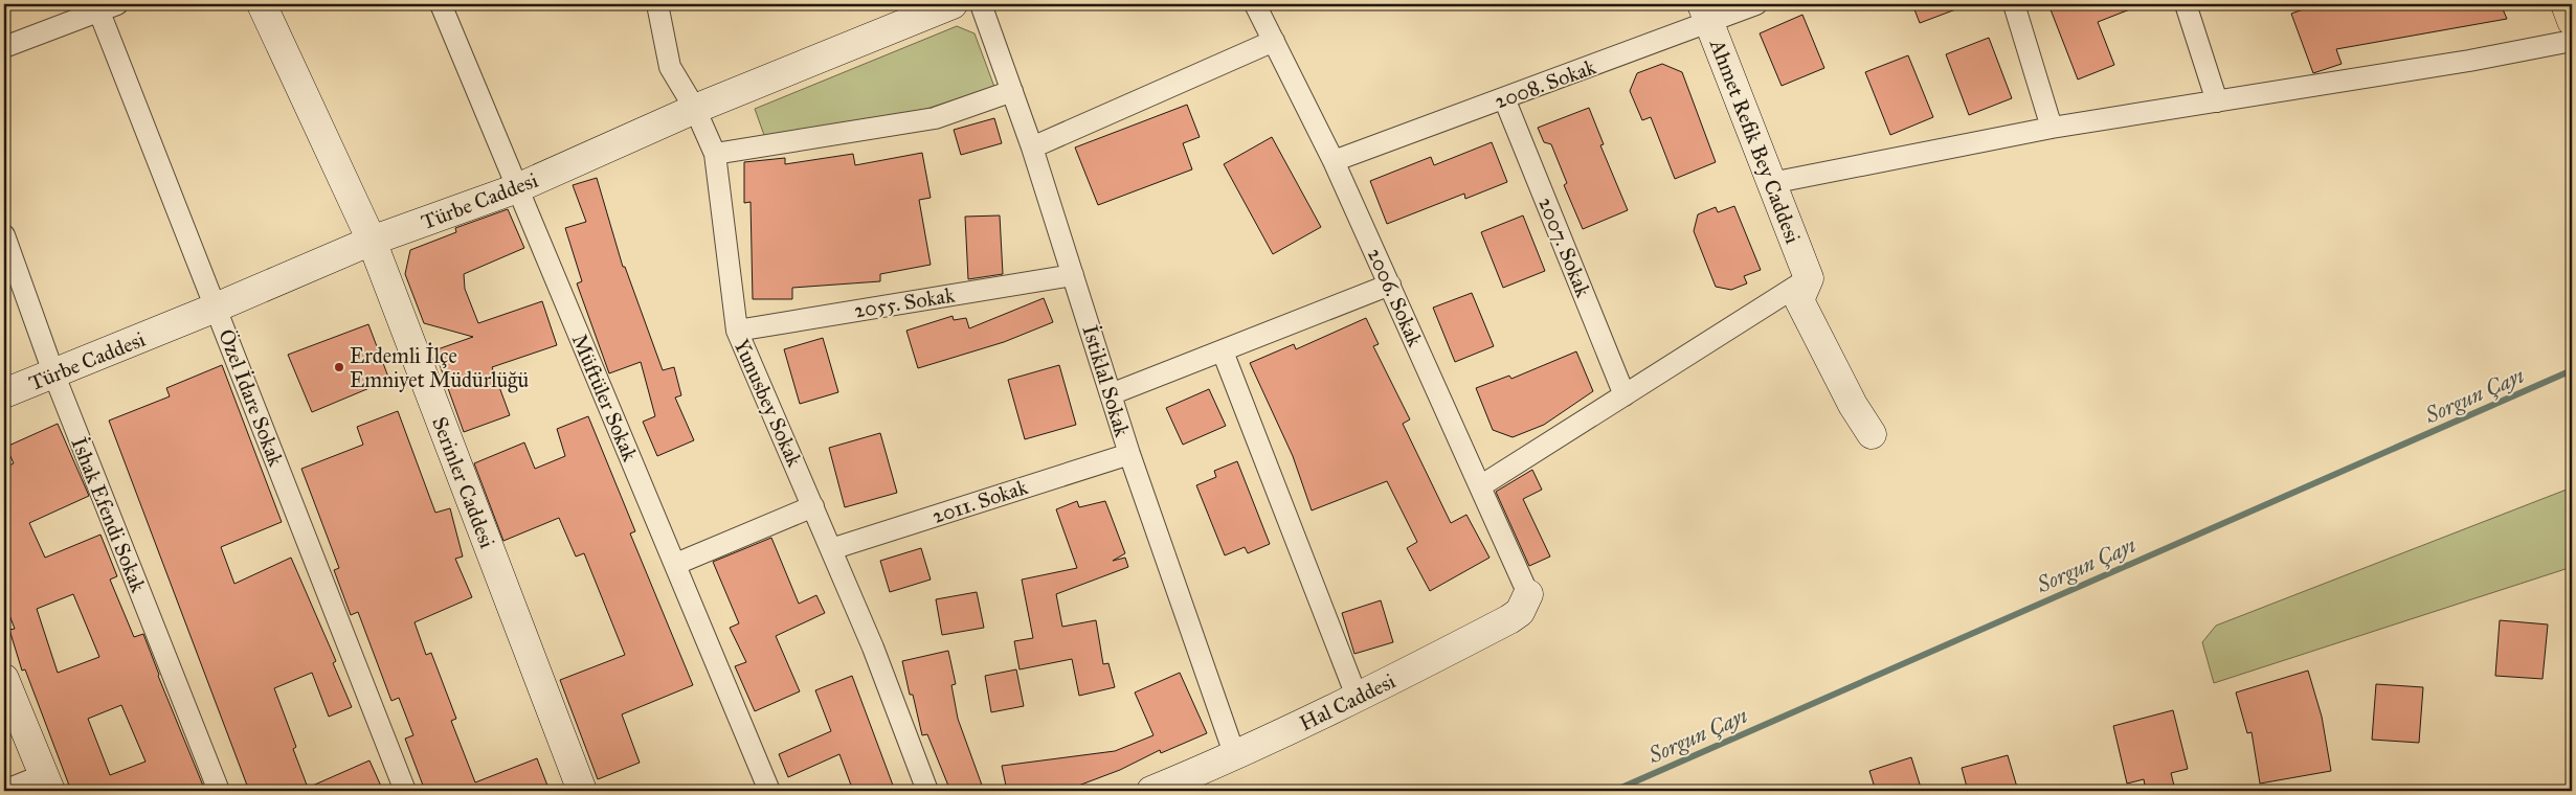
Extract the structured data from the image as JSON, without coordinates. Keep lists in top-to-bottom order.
{
  "streets": {
    "street": [
      "2008. Sokak",
      "Ahmet Refik Bey Caddesi",
      "Türbe Caddesi",
      "2007. Sokak",
      "2006. Sokak",
      "2055. Sokak",
      "İstiklal Sokak",
      "Özel İdare Sokak",
      "Müftüler Sokak",
      "Yunusbey Sokak",
      "Serinler Caddesi",
      "2011. Sokak",
      "İshak Efendi Sokak",
      "Hal Caddesi"
    ]
  },
  "crossings": [
    ["2008. Sokak", "Ahmet Refik Bey Caddesi"],
    ["2008. Sokak", "2007. Sokak"],
    ["2008. Sokak", "2006. Sokak"],
    ["Türbe Caddesi", "Özel İdare Sokak"],
    ["Türbe Caddesi", "Müftüler Sokak"],
    ["Türbe Caddesi", "Yunusbey Sokak"],
    ["Türbe Caddesi", "Serinler Caddesi"],
    ["Türbe Caddesi", "İshak Efendi Sokak"],
    ["2006. Sokak", "Hal Caddesi"],
    ["2055. Sokak", "İstiklal Sokak"],
    ["2055. Sokak", "Yunusbey Sokak"],
    ["İstiklal Sokak", "2011. Sokak"],
    ["İstiklal Sokak", "Hal Caddesi"],
    ["Yunusbey Sokak", "2011. Sokak"]
  ],
  "water": ["Sorgun Çayı"],
  "places": ["Erdemli İlçe Emniyet Müdürlüğü"]
}
